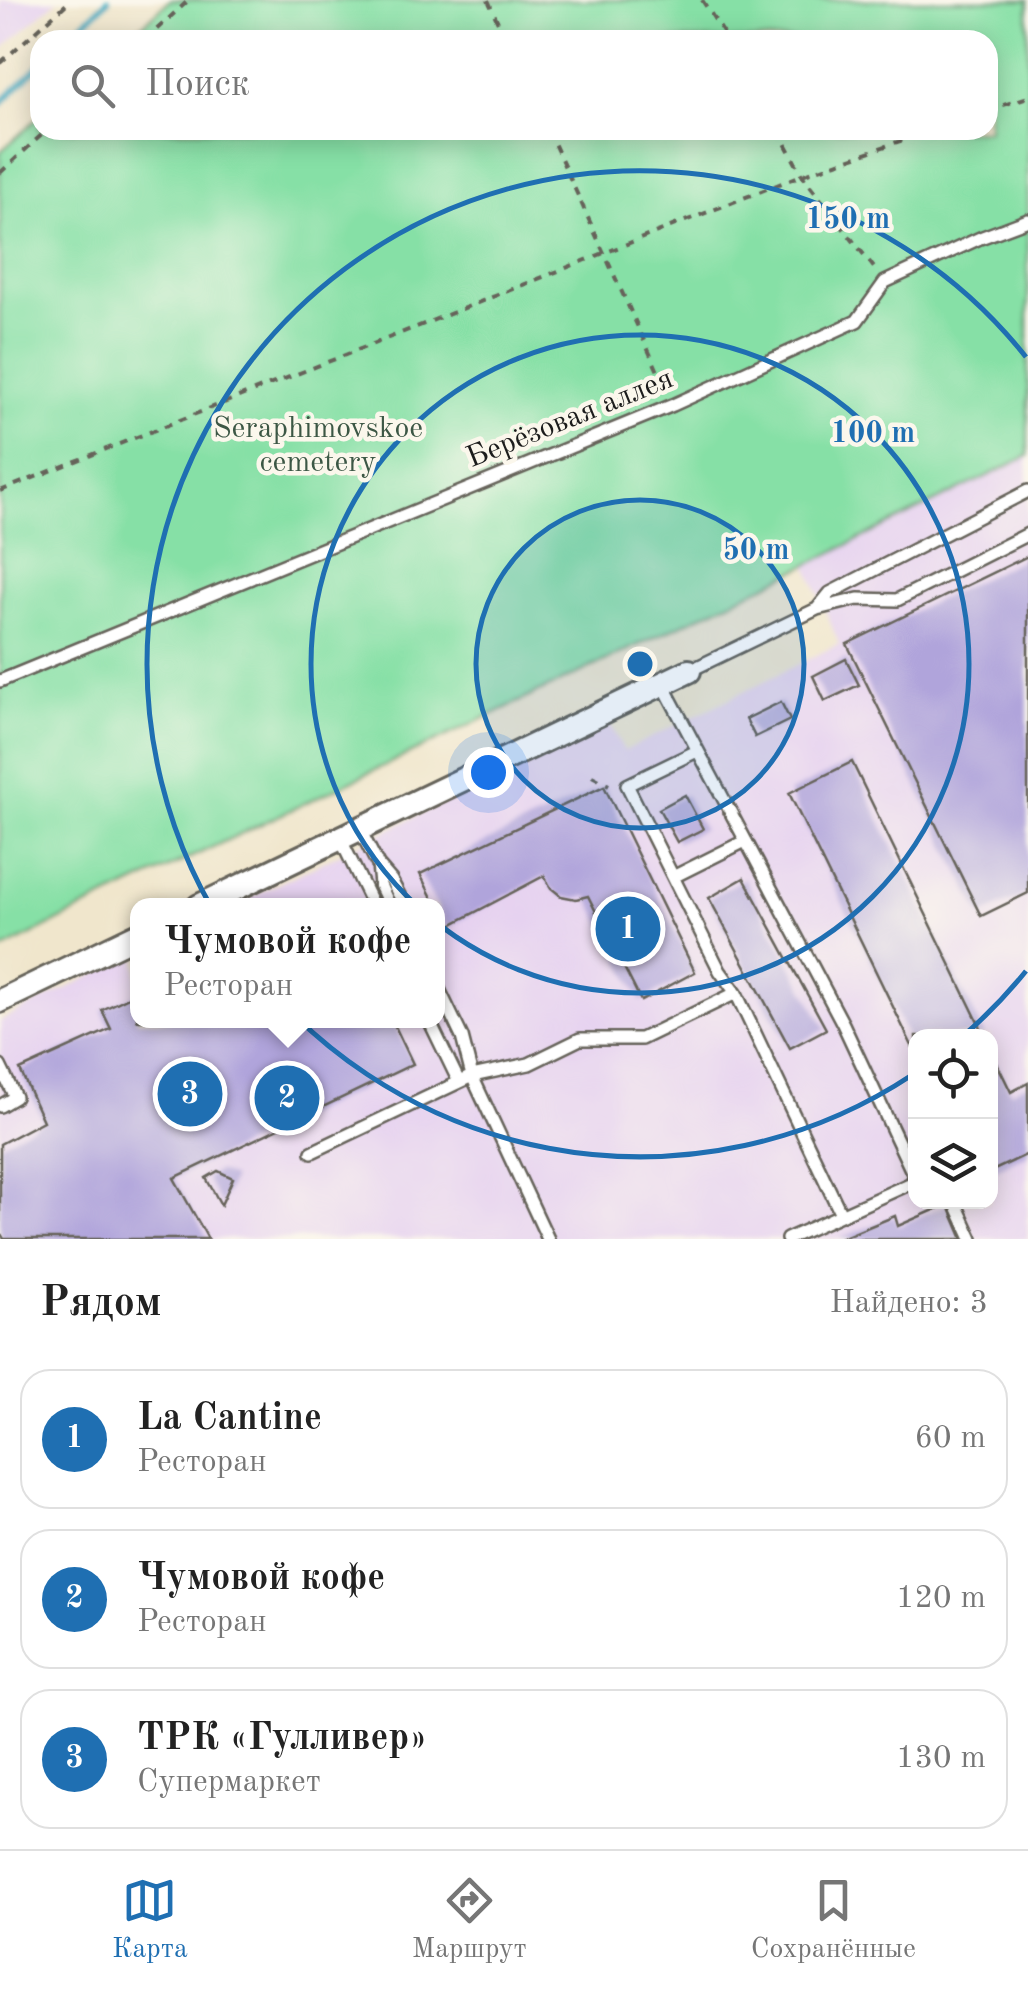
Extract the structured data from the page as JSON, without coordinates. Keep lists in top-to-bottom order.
{
  "streets": {
    "lane": ["Берёзовая аллея"]
  },
  "parks": ["Seraphimovskoe cemetery"],
  "page": {
    "search": "Поиск",
    "pins": ["1", "3", "2"],
    "popup": ["Чумовой кофе", "Ресторан"],
    "heading": ["Рядом", "Найдено: 3"],
    "list": [
      {
        "mark": "1",
        "name": "La Cantine",
        "note": "Ресторан",
        "value": "60 m"
      },
      {
        "mark": "2",
        "name": "Чумовой кофе",
        "note": "Ресторан",
        "value": "120 m"
      },
      {
        "mark": "3",
        "name": "ТРК «Гулливер»",
        "note": "Супермаркет",
        "value": "130 m"
      }
    ],
    "nav": ["Карта", "Маршрут", "Сохранённые"]
  },
  "rings": ["150 m", "100 m", "50 m"]
}
